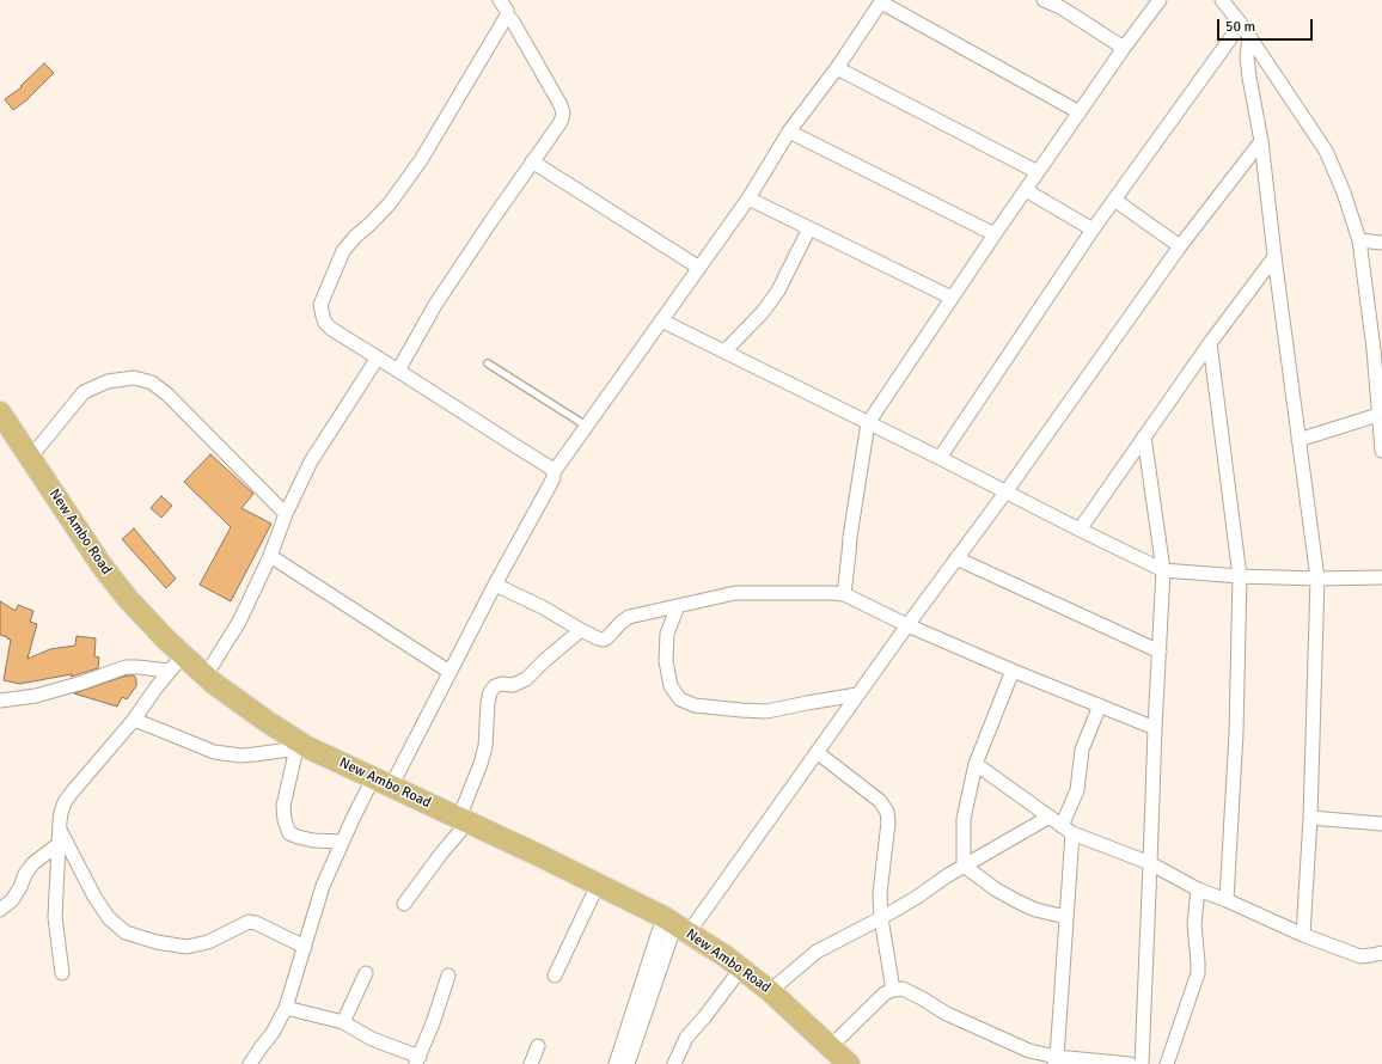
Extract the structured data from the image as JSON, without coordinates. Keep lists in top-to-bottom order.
{
  "streets": {
    "main road": ["New Ambo Road"]
  },
  "scale_bar": "50 m"
}
